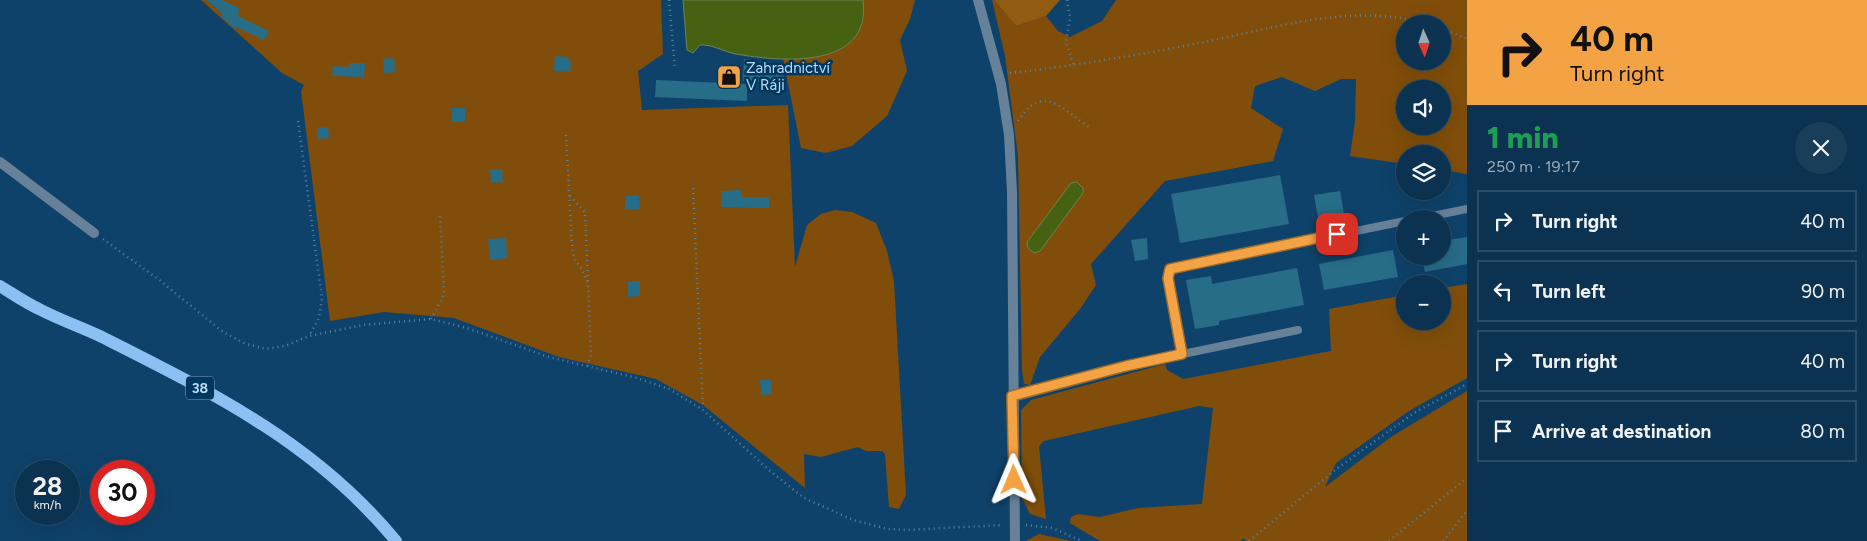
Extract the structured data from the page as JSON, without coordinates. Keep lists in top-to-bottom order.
{
  "streets": {
    "main road": ["38"]
  },
  "places": {
    "shop": ["Zahradnictví V Ráji"]
  },
  "north": "bottom",
  "page": {
    "turn": ["40 m", "Turn right"],
    "map_buttons": ["+", "−"],
    "heading": ["1 min", "250 m · 19:17"],
    "list": [
      {
        "name": "Turn right",
        "value": "40 m"
      },
      {
        "name": "Turn left",
        "value": "90 m"
      },
      {
        "name": "Turn right",
        "value": "40 m"
      },
      {
        "name": "Arrive at destination",
        "value": "80 m"
      }
    ],
    "speed": "28 km/h",
    "limit": "30"
  }
}
